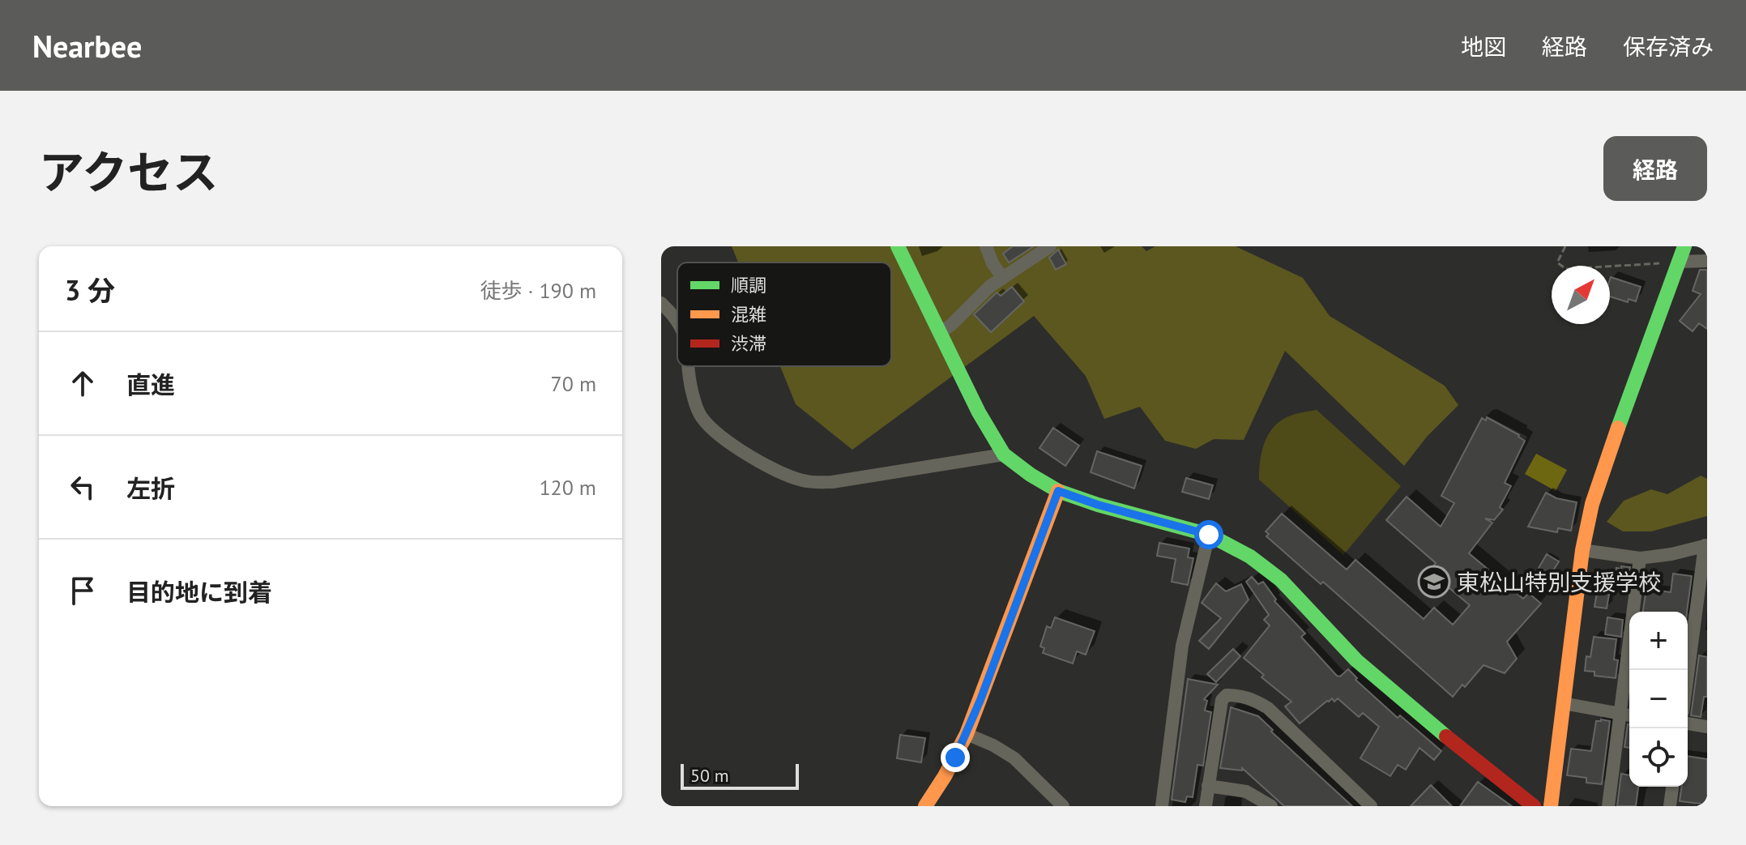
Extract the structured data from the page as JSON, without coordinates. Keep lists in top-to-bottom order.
{
  "places": {
    "school or university": ["東松山特別支援学校"]
  },
  "legend": ["順調", "混雑", "渋滞"],
  "scale_bar": "50 m",
  "north": "top right",
  "page": {
    "header": "Nearbee",
    "nav": ["地図", "経路", "保存済み"],
    "title": "アクセス",
    "buttons": "経路",
    "heading": ["3 分", "徒歩 · 190 m"],
    "list": [
      ["直進", "70 m"],
      ["左折", "120 m"],
      "目的地に到着"
    ],
    "map_buttons": ["+", "−"],
    "scale": "50 m"
  }
}
